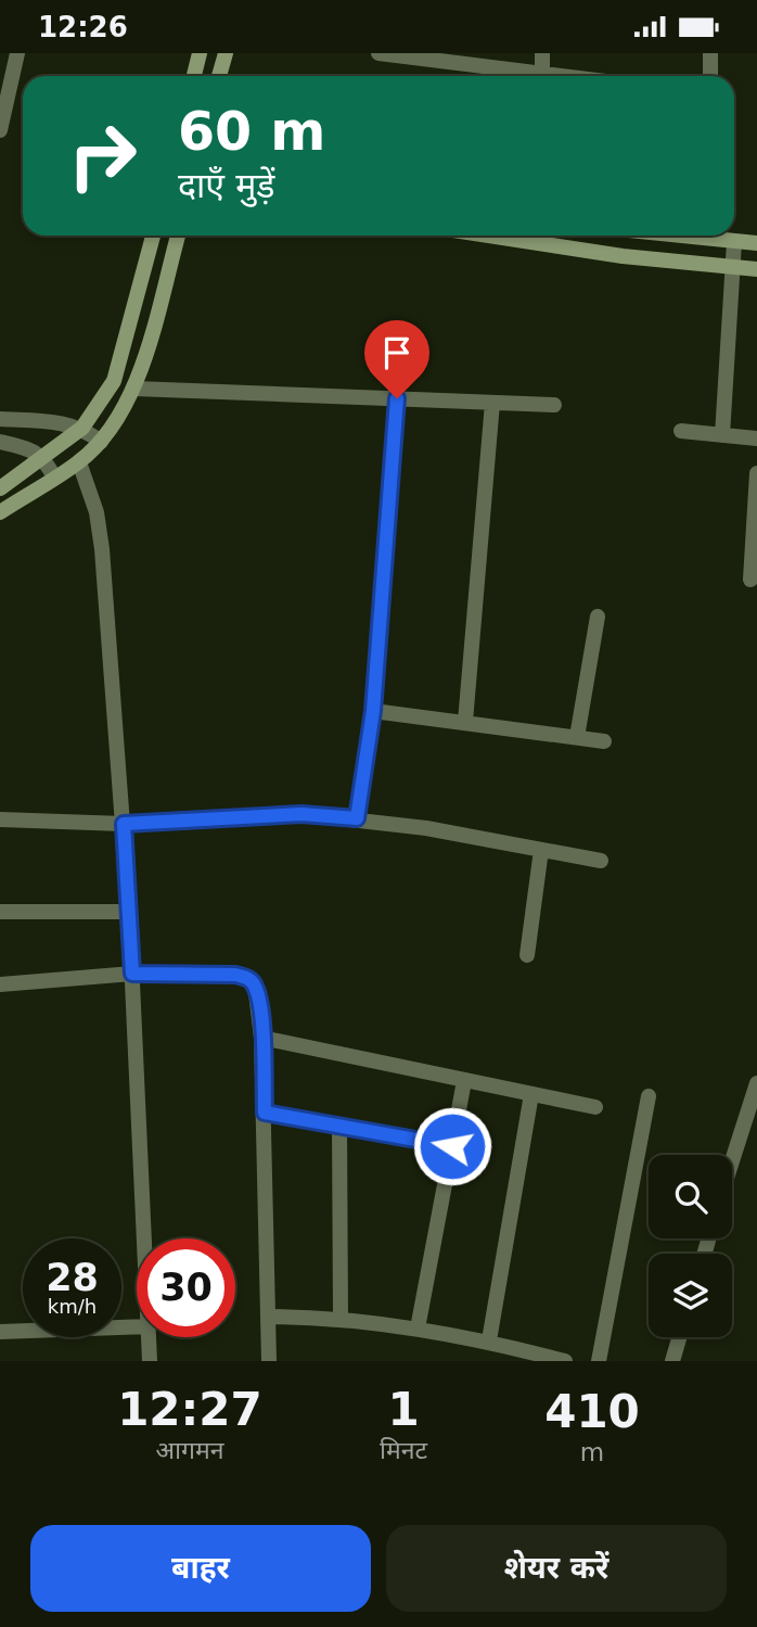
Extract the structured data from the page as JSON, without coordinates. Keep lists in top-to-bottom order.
{
  "page": {
    "status": "12:26",
    "turn": ["60 m", "दाएँ मुड़ें"],
    "speed": "28 km/h",
    "limit": "30",
    "eta": [
      "12:27",
      "आगमन",
      "1",
      "मिनट",
      "410",
      "m"
    ],
    "buttons": ["बाहर", "शेयर करें"]
  }
}
